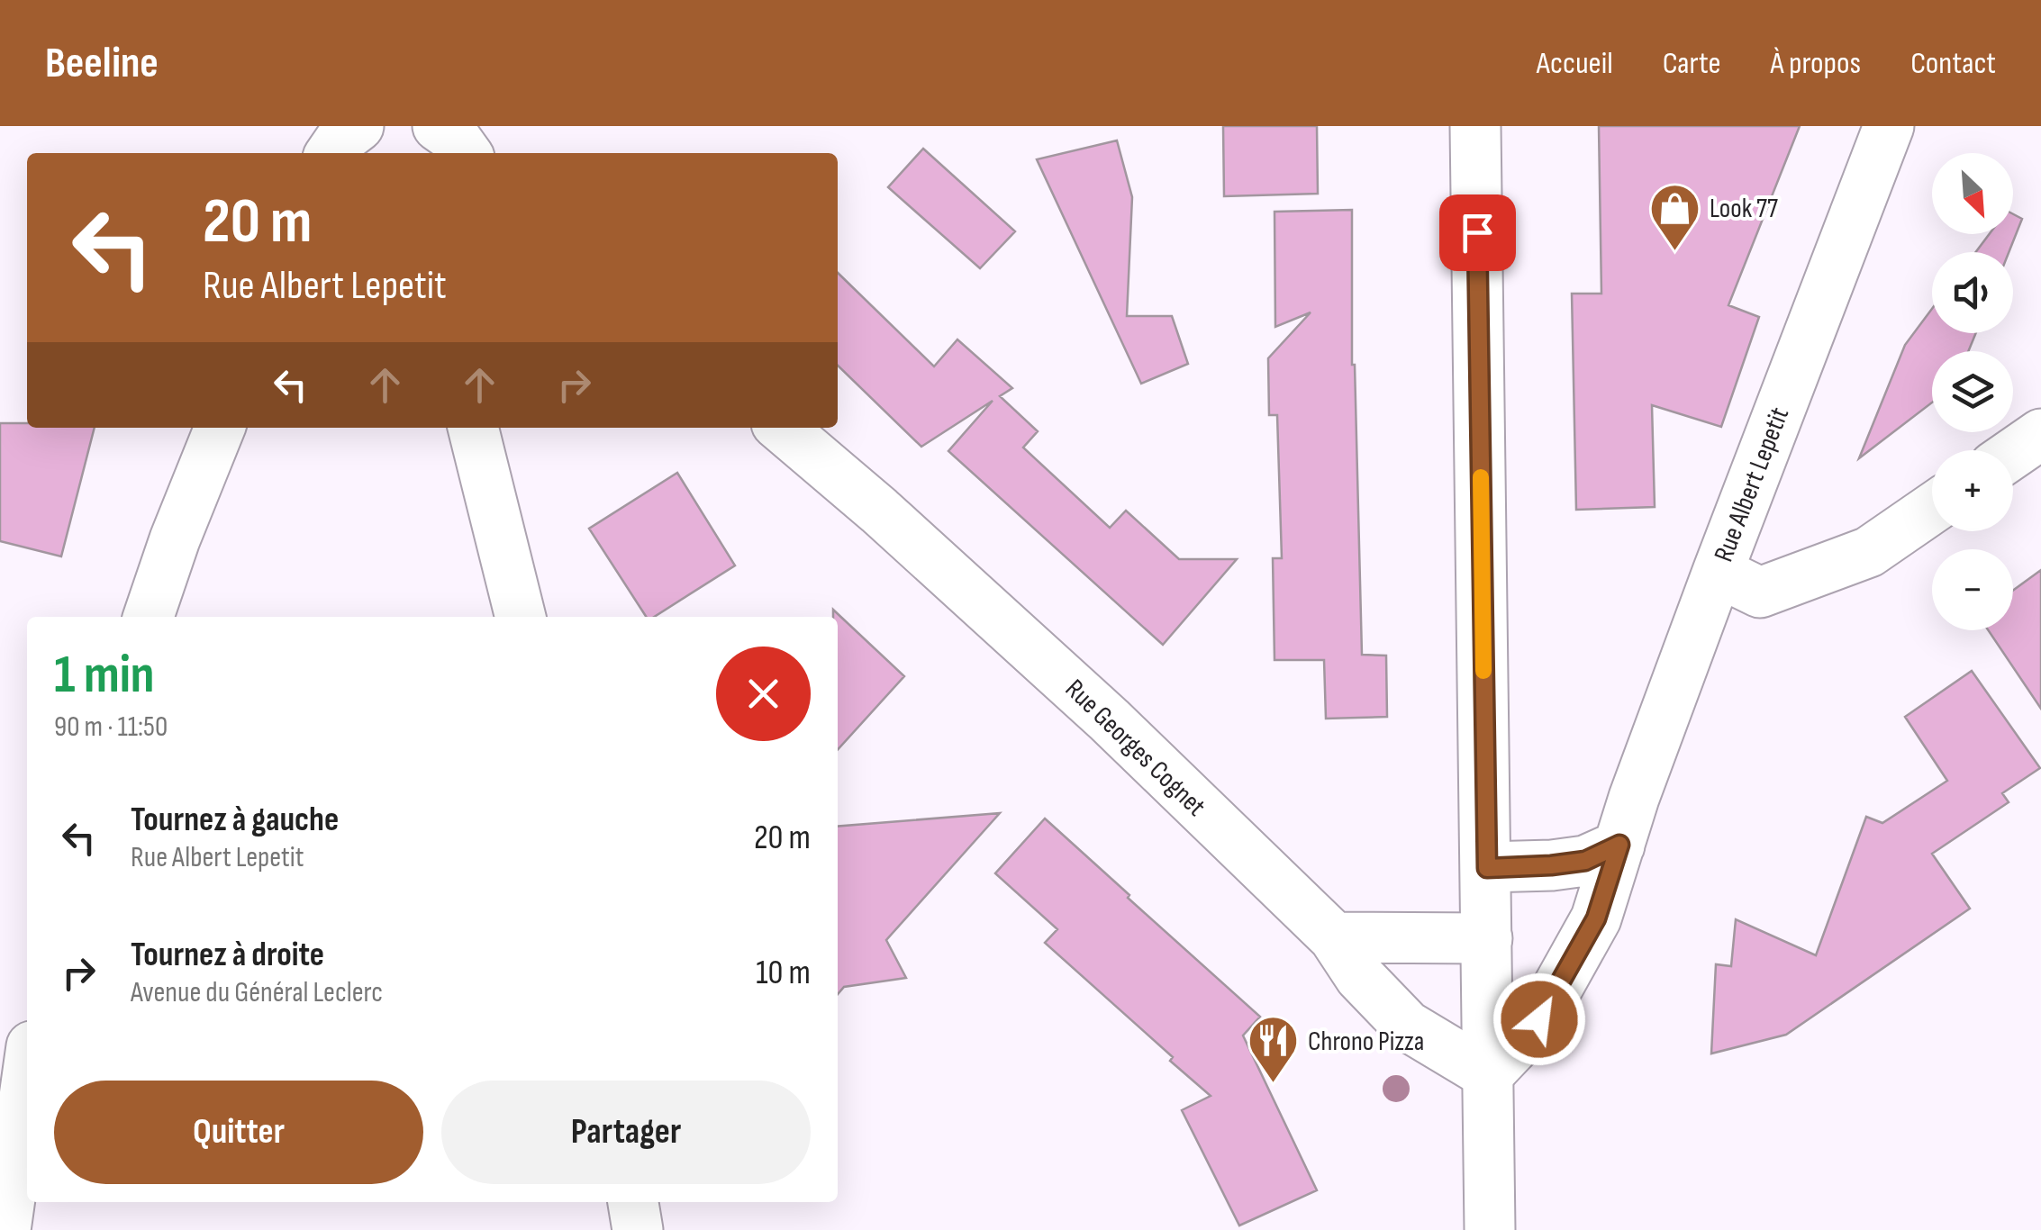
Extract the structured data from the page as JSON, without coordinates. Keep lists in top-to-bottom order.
{
  "streets": {
    "street": ["Rue Albert Lepetit", "Rue Georges Cognet"]
  },
  "crossings": [
    ["Rue Albert Lepetit", "Rue Georges Cognet"]
  ],
  "places": {
    "shop": ["Look 77"],
    "restaurant": ["Chrono Pizza"]
  },
  "north": "bottom right",
  "page": {
    "header": "Beeline",
    "nav": [
      "Accueil",
      "Carte",
      "À propos",
      "Contact"
    ],
    "map_buttons": ["+", "−"],
    "turn": ["20 m", "Rue Albert Lepetit"],
    "heading": ["1 min", "90 m · 11:50"],
    "list": [
      {
        "name": "Tournez à gauche",
        "note": "Rue Albert Lepetit",
        "value": "20 m"
      },
      {
        "name": "Tournez à droite",
        "note": "Avenue du Général Leclerc",
        "value": "10 m"
      }
    ],
    "buttons": ["Quitter", "Partager"]
  }
}
